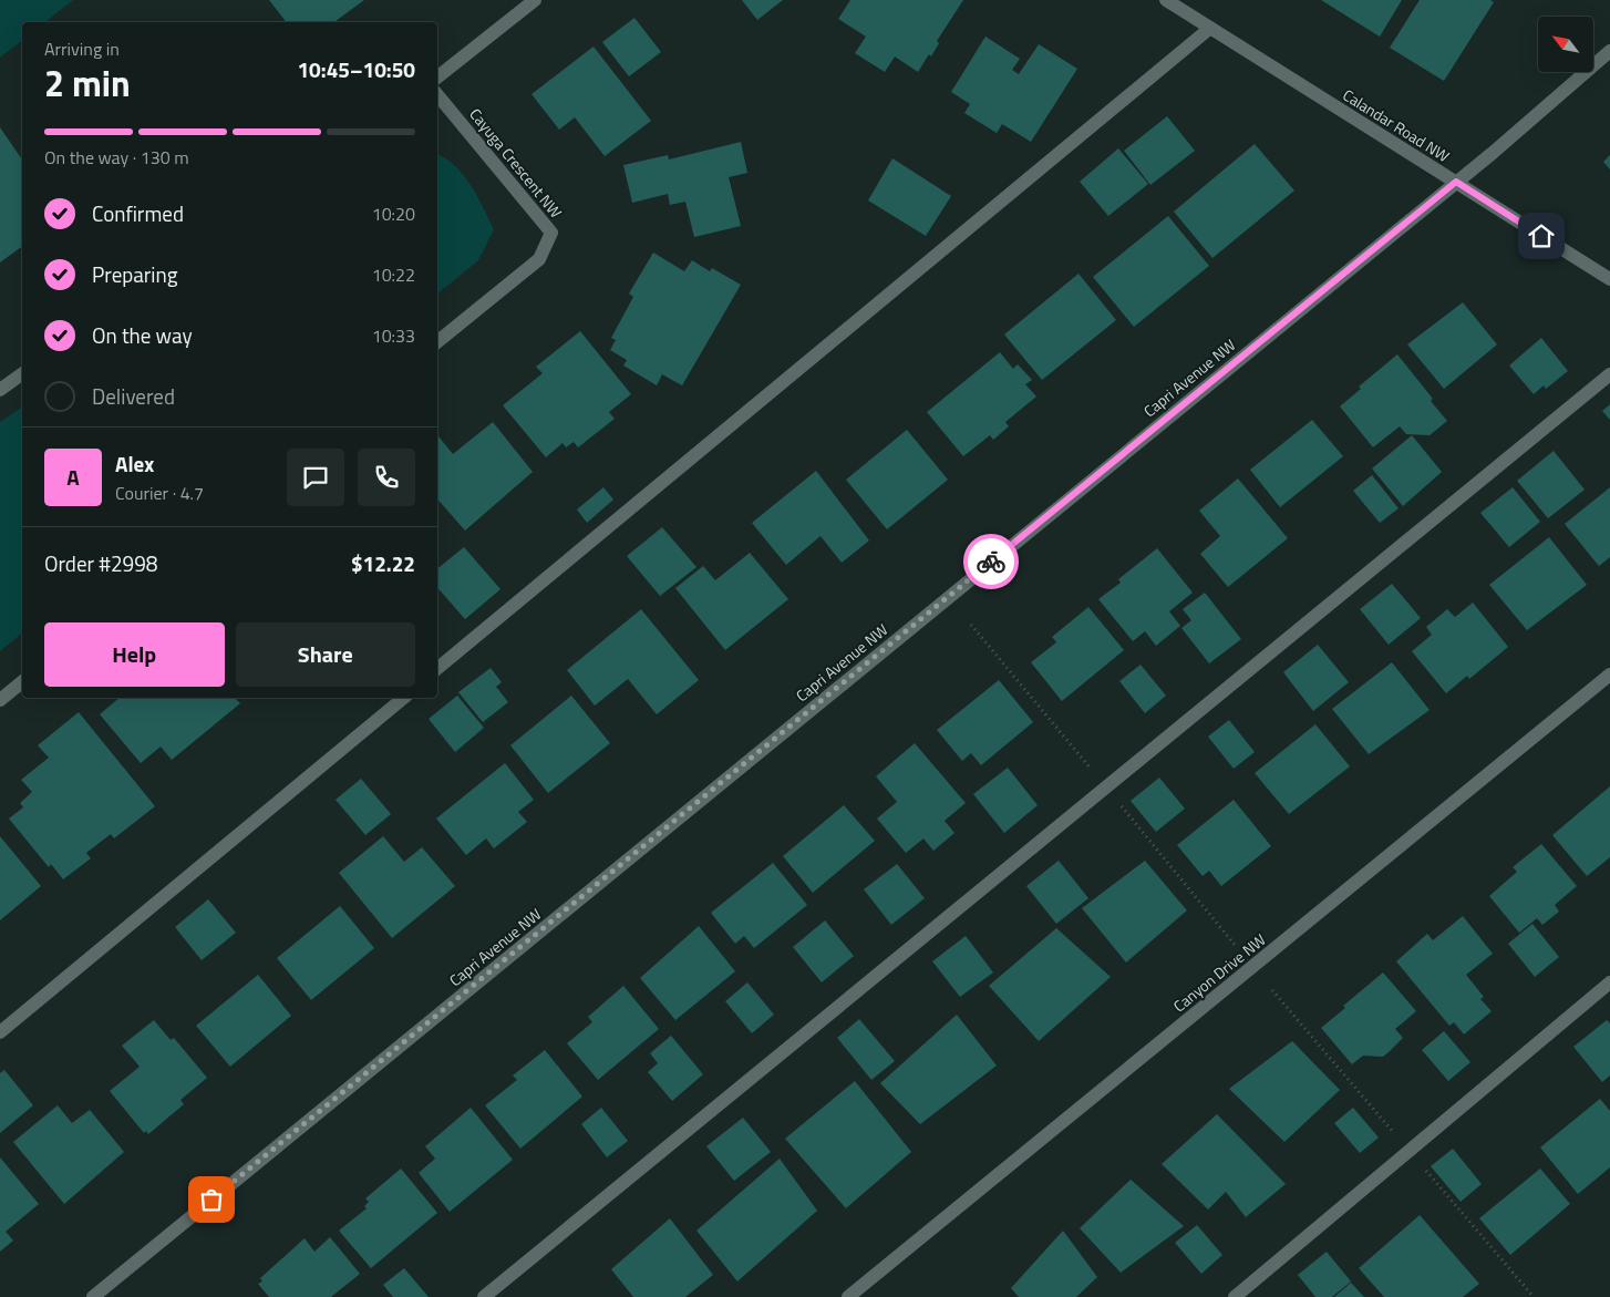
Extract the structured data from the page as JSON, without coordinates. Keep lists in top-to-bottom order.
{
  "streets": {
    "street": [
      "Calandar Road NW",
      "Cayuga Crescent NW",
      "Capri Avenue NW",
      "Canyon Drive NW"
    ]
  },
  "crossings": [
    ["Calandar Road NW", "Capri Avenue NW"]
  ],
  "north": "top left",
  "page": {
    "heading": ["2 min", "Arriving in", "10:45–10:50"],
    "panel": [
      "Alex",
      "Courier · 4.7",
      "Order #2998",
      "$12.22"
    ],
    "bar": "On the way · 130 m",
    "list": [
      ["Confirmed", "10:20"],
      ["Preparing", "10:22"],
      ["On the way", "10:33"],
      "Delivered"
    ],
    "round": "A",
    "buttons": ["Help", "Share"]
  }
}
